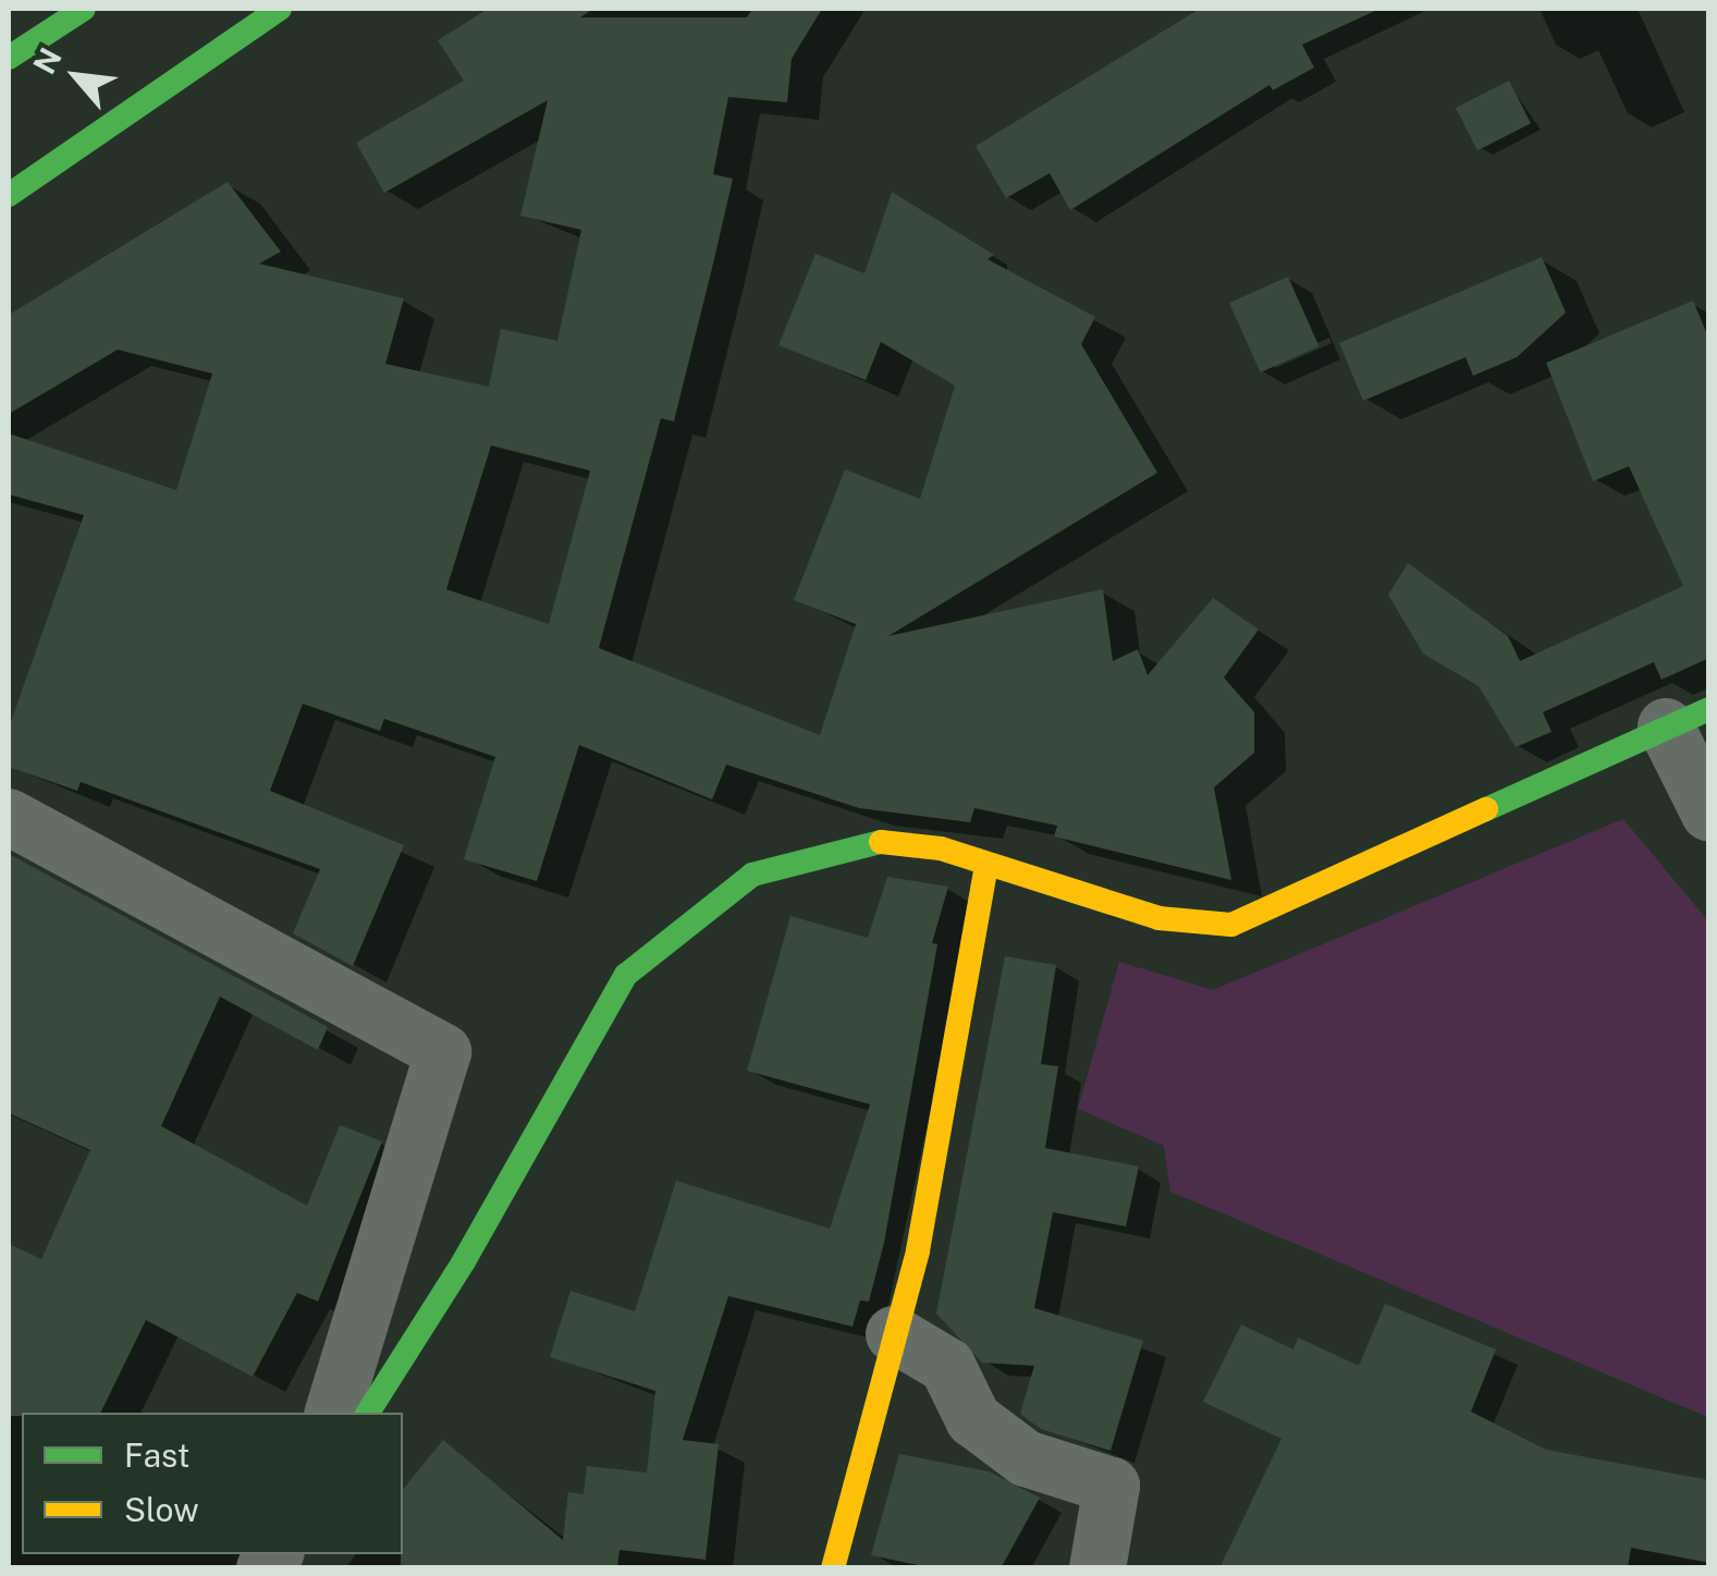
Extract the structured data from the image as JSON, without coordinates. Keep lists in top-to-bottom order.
{
  "legend": ["Fast", "Slow"],
  "north": "top left"
}
